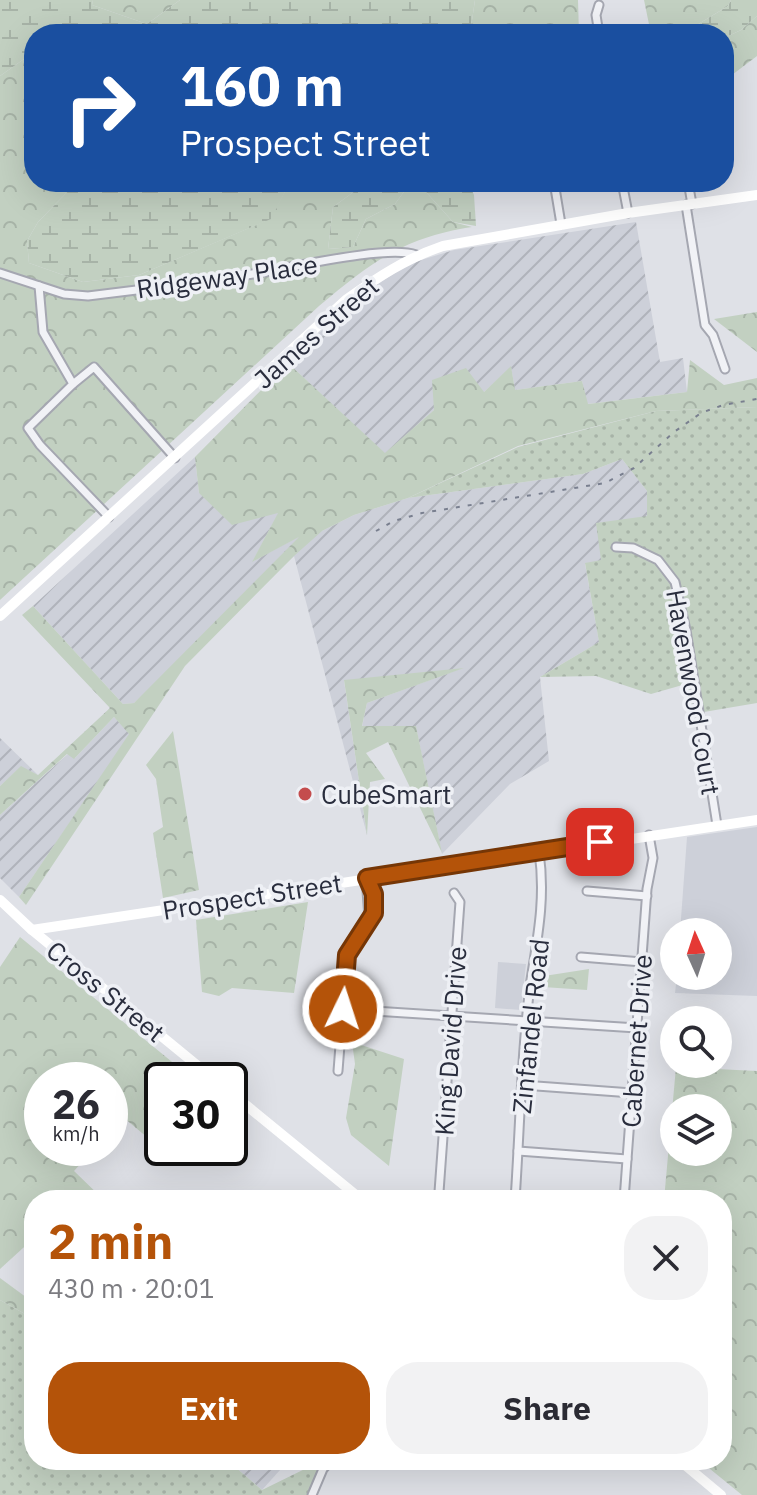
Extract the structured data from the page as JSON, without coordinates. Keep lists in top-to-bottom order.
{
  "streets": {
    "street": [
      "Ridgeway Place",
      "James Street",
      "Havenwood Court",
      "Prospect Street",
      "Cross Street",
      "Zinfandel Road",
      "King David Drive",
      "Cabernet Drive"
    ]
  },
  "crossings": [
    ["Ridgeway Place", "James Street"],
    ["Havenwood Court", "Prospect Street"],
    ["Prospect Street", "Cross Street"],
    ["Prospect Street", "Zinfandel Road"],
    ["Prospect Street", "Cabernet Drive"]
  ],
  "places": ["CubeSmart"],
  "north": "top",
  "page": {
    "turn": ["160 m", "Prospect Street"],
    "speed": "26 km/h",
    "limit": "30",
    "heading": ["2 min", "430 m · 20:01"],
    "buttons": ["Exit", "Share"]
  }
}
